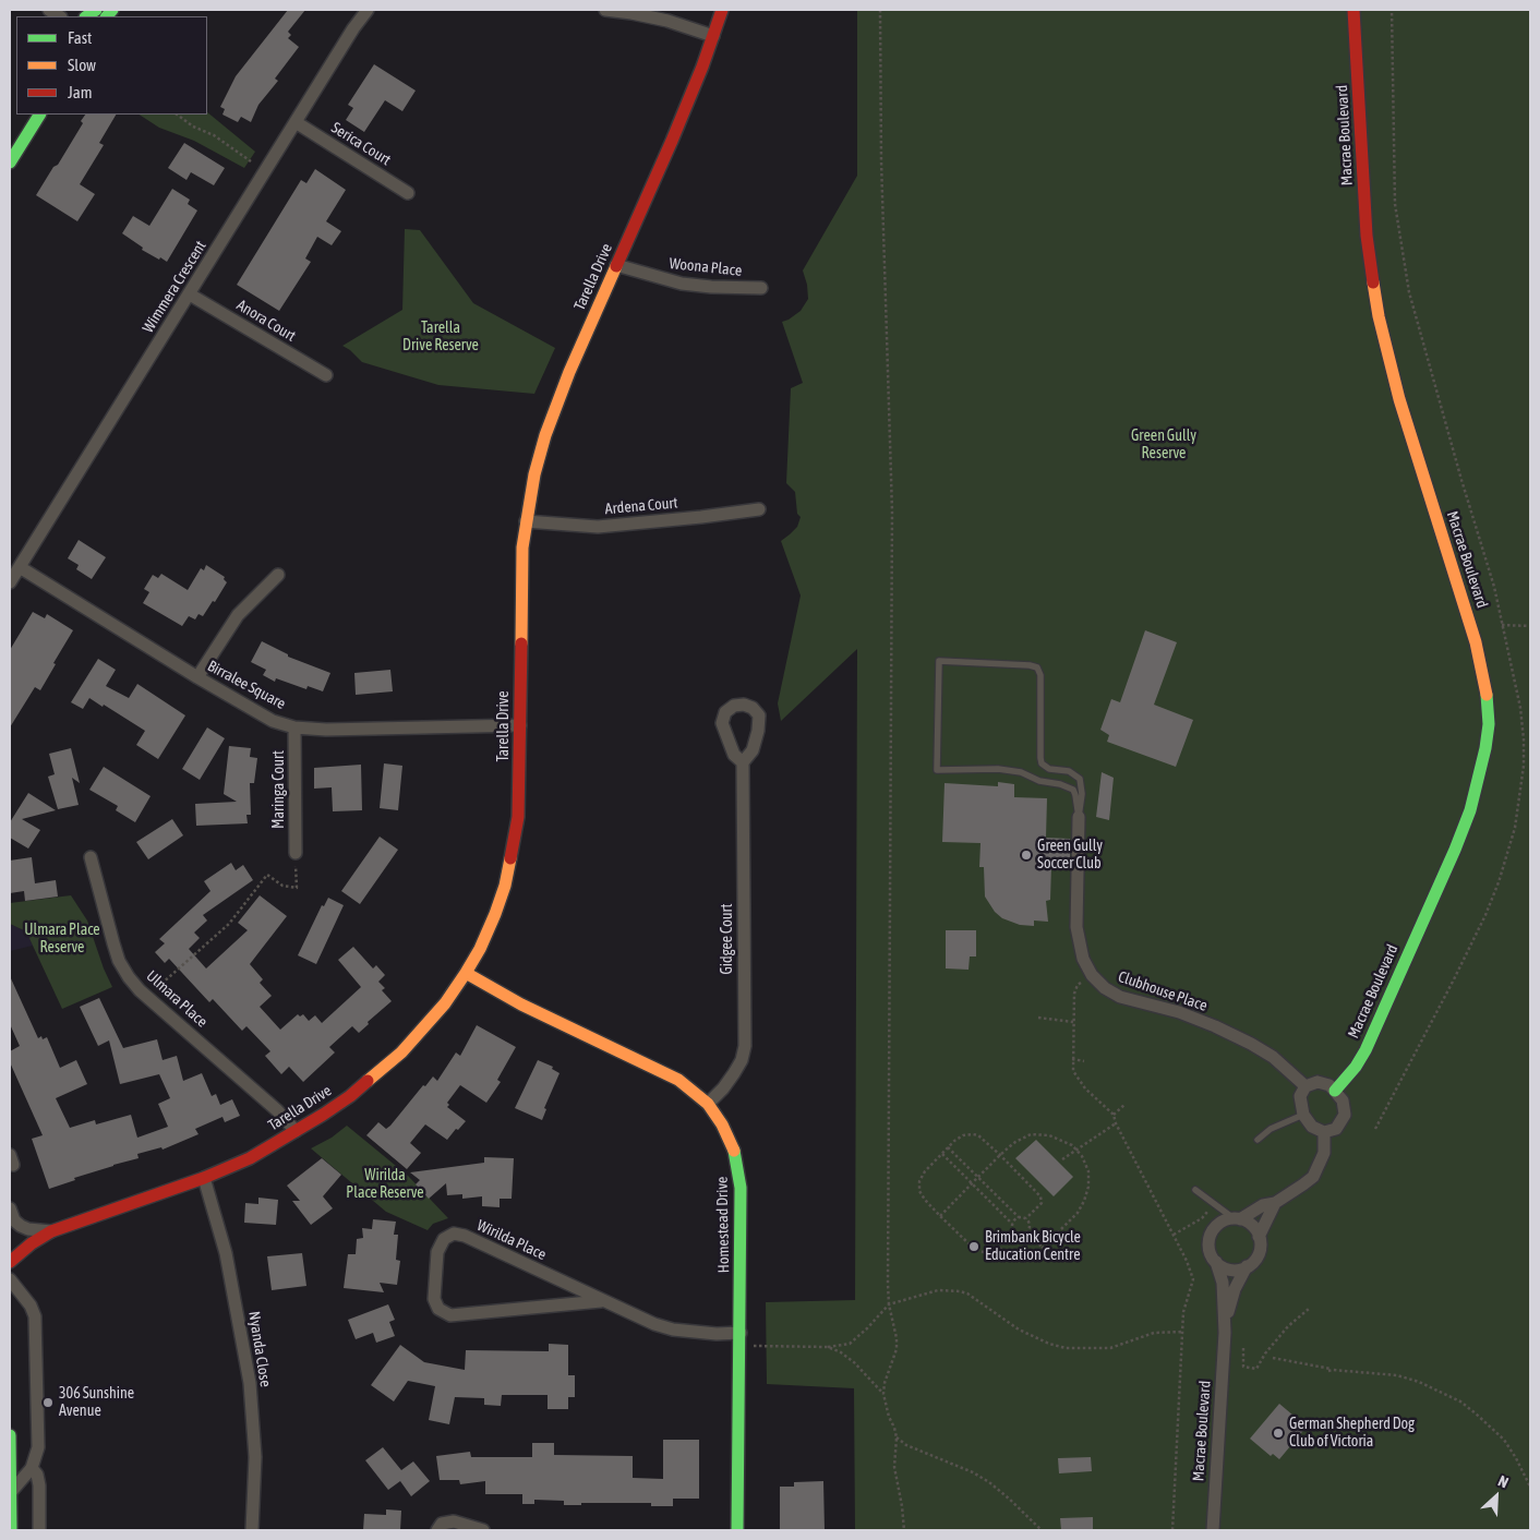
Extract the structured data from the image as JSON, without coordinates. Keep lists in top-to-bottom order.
{
  "streets": {
    "street": [
      "Macrae Boulevard",
      "Serica Court",
      "Woona Place",
      "Tarella Drive",
      "Wimmera Crescent",
      "Anora Court",
      "Ardena Court",
      "Birralee Square",
      "Maringa Court",
      "Gidgee Court",
      "Clubhouse Place",
      "Ulmara Place",
      "Homestead Drive",
      "Wirilda Place",
      "Nyanda Close"
    ]
  },
  "crossings": [
    ["Macrae Boulevard", "Clubhouse Place"],
    ["Serica Court", "Wimmera Crescent"],
    ["Woona Place", "Tarella Drive"],
    ["Tarella Drive", "Ardena Court"],
    ["Tarella Drive", "Birralee Square"],
    ["Tarella Drive", "Ulmara Place"],
    ["Tarella Drive", "Homestead Drive"],
    ["Tarella Drive", "Nyanda Close"],
    ["Wimmera Crescent", "Anora Court"],
    ["Wimmera Crescent", "Birralee Square"],
    ["Birralee Square", "Maringa Court"],
    ["Gidgee Court", "Homestead Drive"],
    ["Homestead Drive", "Wirilda Place"]
  ],
  "parks": [
    "Tarella Drive Reserve",
    "Green Gully Reserve",
    "Ulmara Place Reserve",
    "Wirilda Place Reserve"
  ],
  "places": [
    "Green Gully Soccer Club",
    "Brimbank Bicycle Education Centre",
    "306 Sunshine Avenue",
    "German Shepherd Dog Club of Victoria"
  ],
  "legend": ["Fast", "Slow", "Jam"],
  "north": "top right"
}
